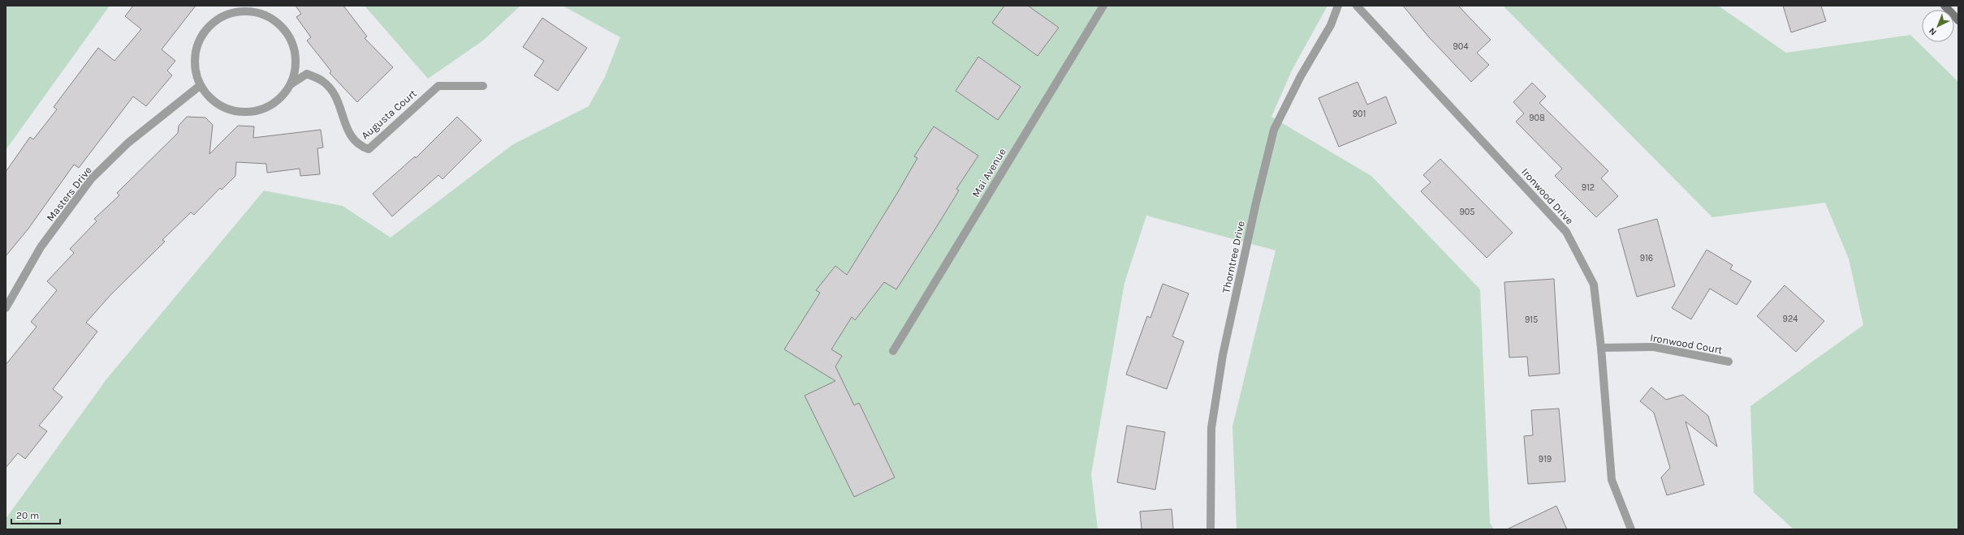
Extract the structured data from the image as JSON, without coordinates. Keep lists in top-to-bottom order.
{
  "streets": {
    "street": [
      "Augusta Court",
      "Mai Avenue",
      "Masters Drive",
      "Ironwood Drive",
      "Thorntree Drive",
      "Ironwood Court"
    ]
  },
  "crossings": [
    ["Augusta Court", "Masters Drive"],
    ["Ironwood Drive", "Ironwood Court"]
  ],
  "house_numbers": [
    "904",
    "901",
    "908",
    "912",
    "905",
    "916",
    "924",
    "915",
    "919"
  ],
  "scale_bar": "20 m",
  "north": "bottom left"
}
